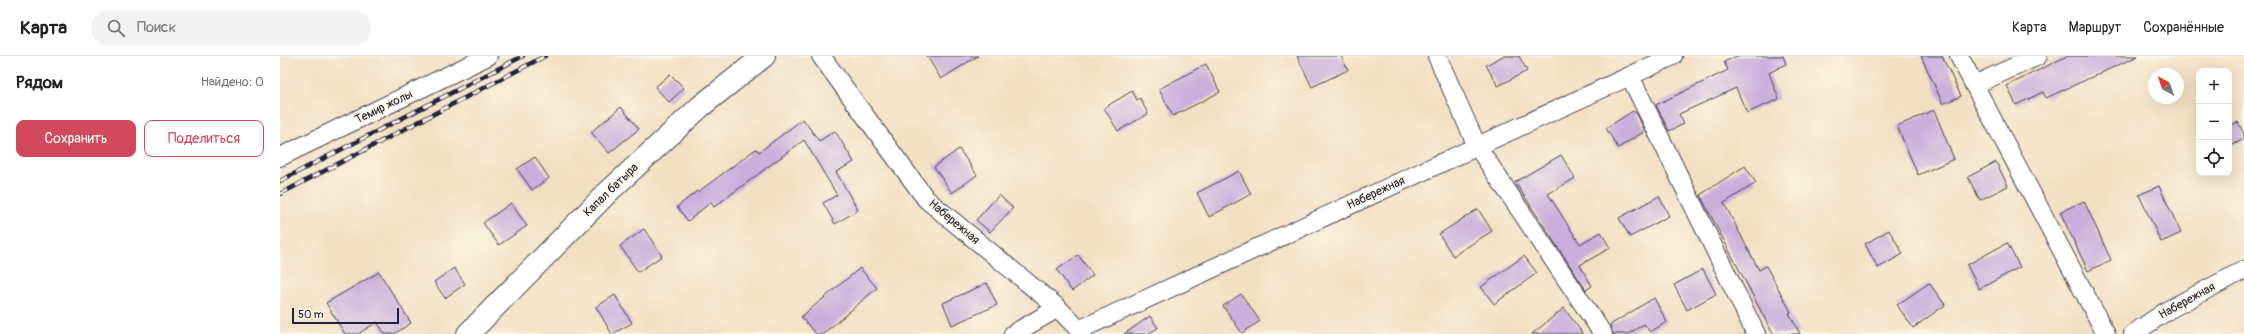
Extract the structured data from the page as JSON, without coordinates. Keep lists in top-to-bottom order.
{
  "streets": {
    "main road": ["Капал батыра"],
    "street": ["Темир жолы", "Набережная"]
  },
  "scale_bar": "50 m",
  "north": "top left",
  "page": {
    "header": "Карта",
    "search": "Поиск",
    "nav": ["Карта", "Маршрут", "Сохранённые"],
    "heading": ["Рядом", "Найдено: 0"],
    "map_buttons": ["+", "−"],
    "buttons": ["Сохранить", "Поделиться"],
    "scale": "50 m"
  }
}
